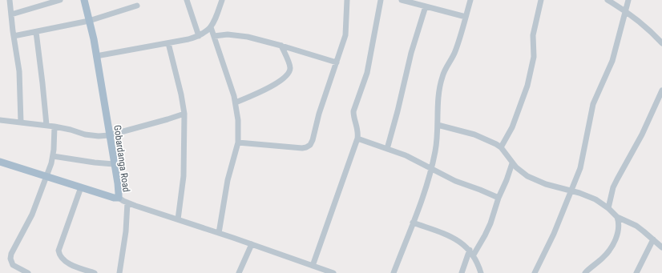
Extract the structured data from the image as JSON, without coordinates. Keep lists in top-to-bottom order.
{
  "streets": {
    "main road": ["Gobardanga Road"]
  }
}
